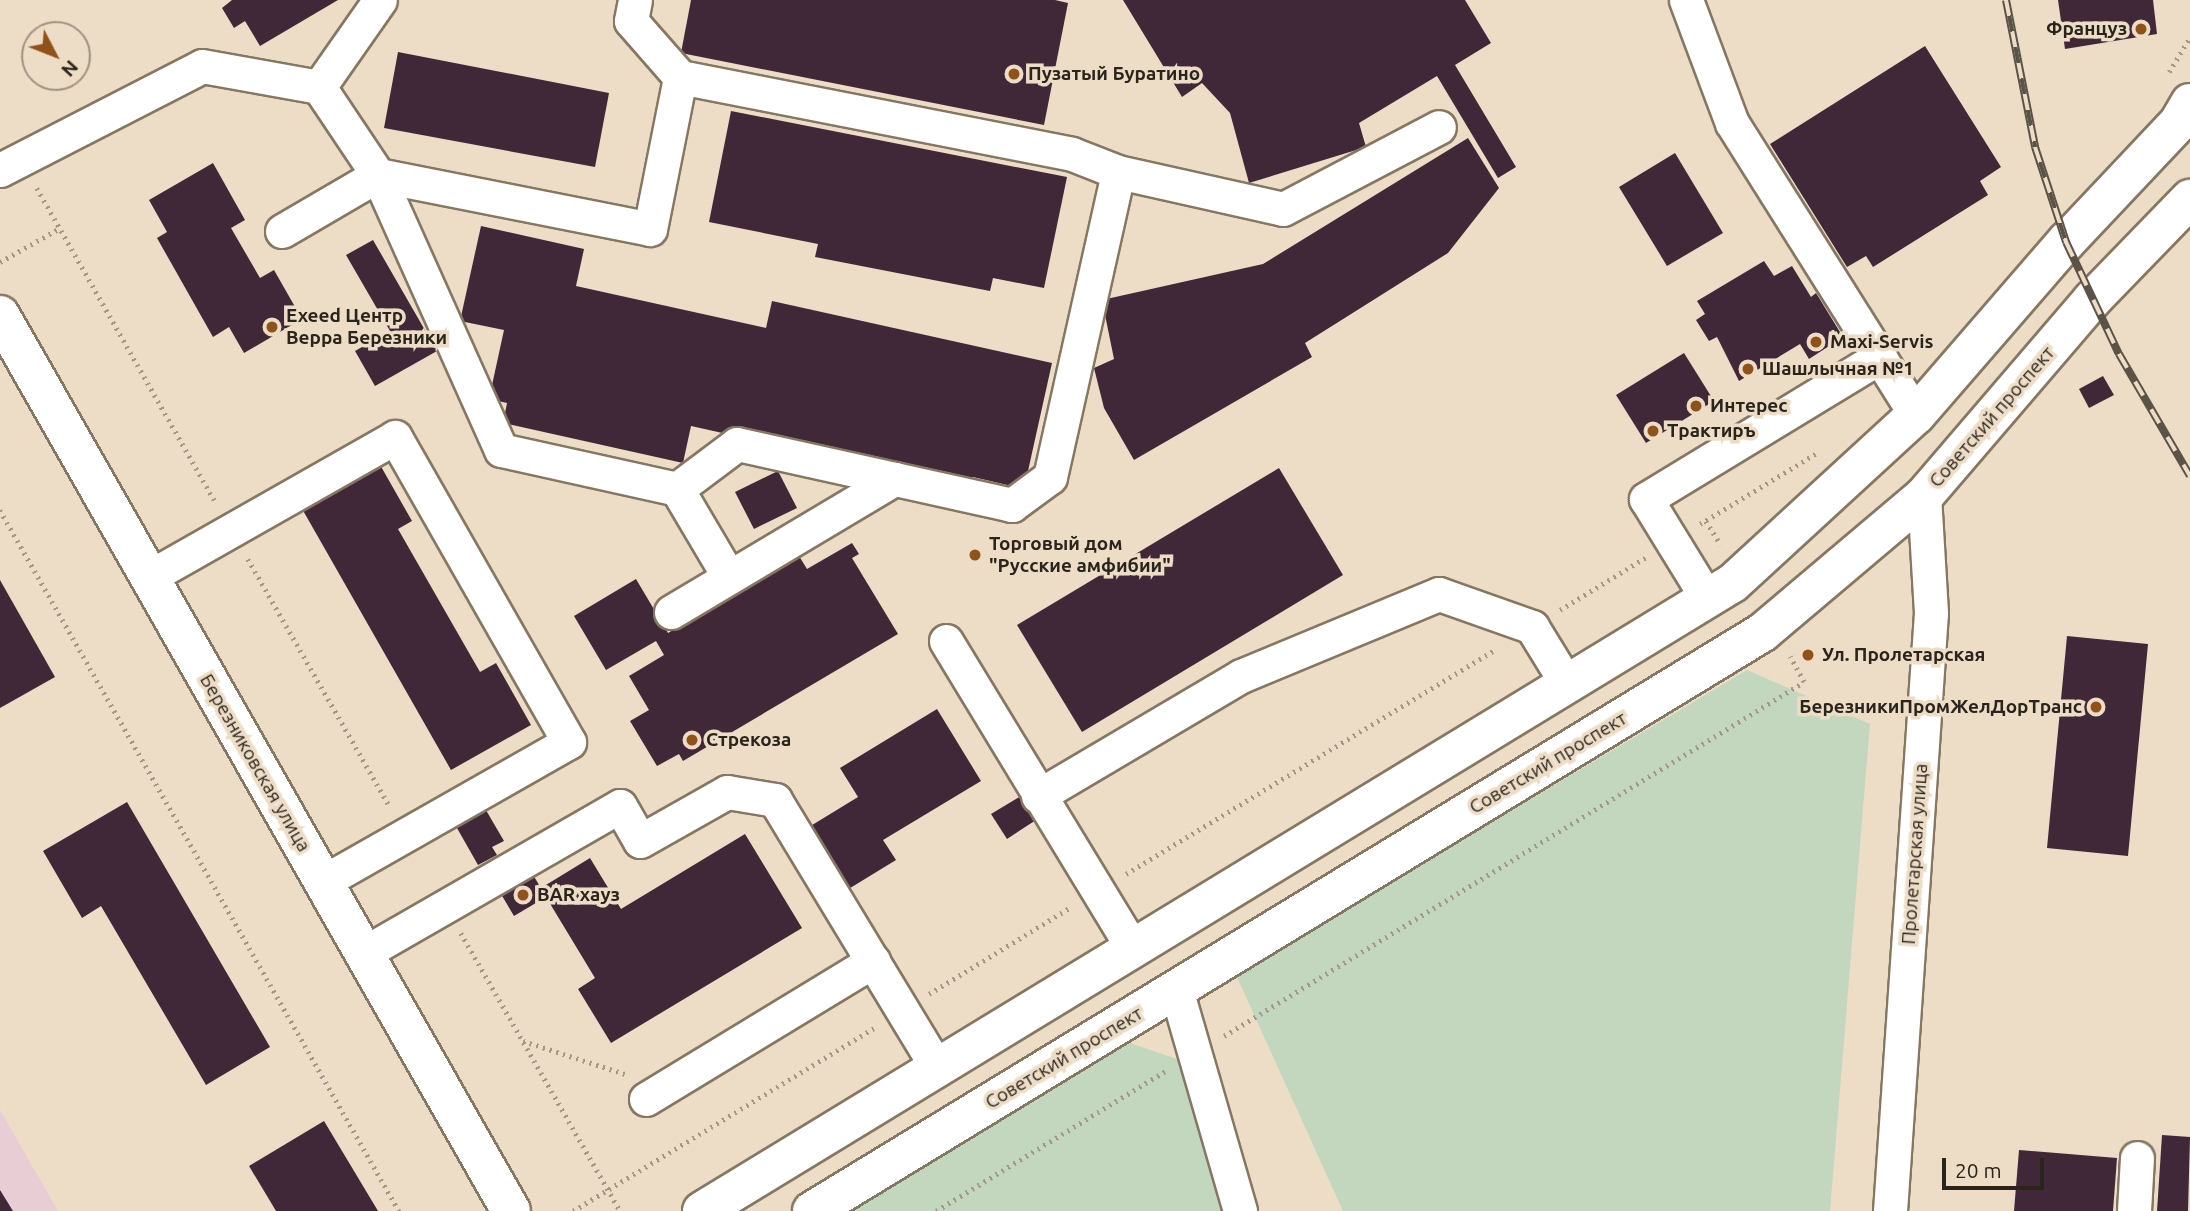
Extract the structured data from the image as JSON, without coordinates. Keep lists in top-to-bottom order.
{
  "streets": {
    "main road": ["Советский проспект", "Березниковская улица"],
    "street": ["Пролетарская улица"]
  },
  "crossings": [
    ["Советский проспект", "Пролетарская улица"]
  ],
  "places": [
    "Француз",
    "Пузатый Буратино",
    "Exeed Центр Верра Березники",
    "Maxi-Servis",
    "Шашлычная №1",
    "Интерес",
    "Трактиръ",
    "Торговый дом \"Русские амфибии\"",
    "Ул. Пролетарская",
    "БерезникиПромЖелДорТранс",
    "Стрекоза",
    "BAR хауз"
  ],
  "scale_bar": "20 m",
  "north": "bottom right"
}
